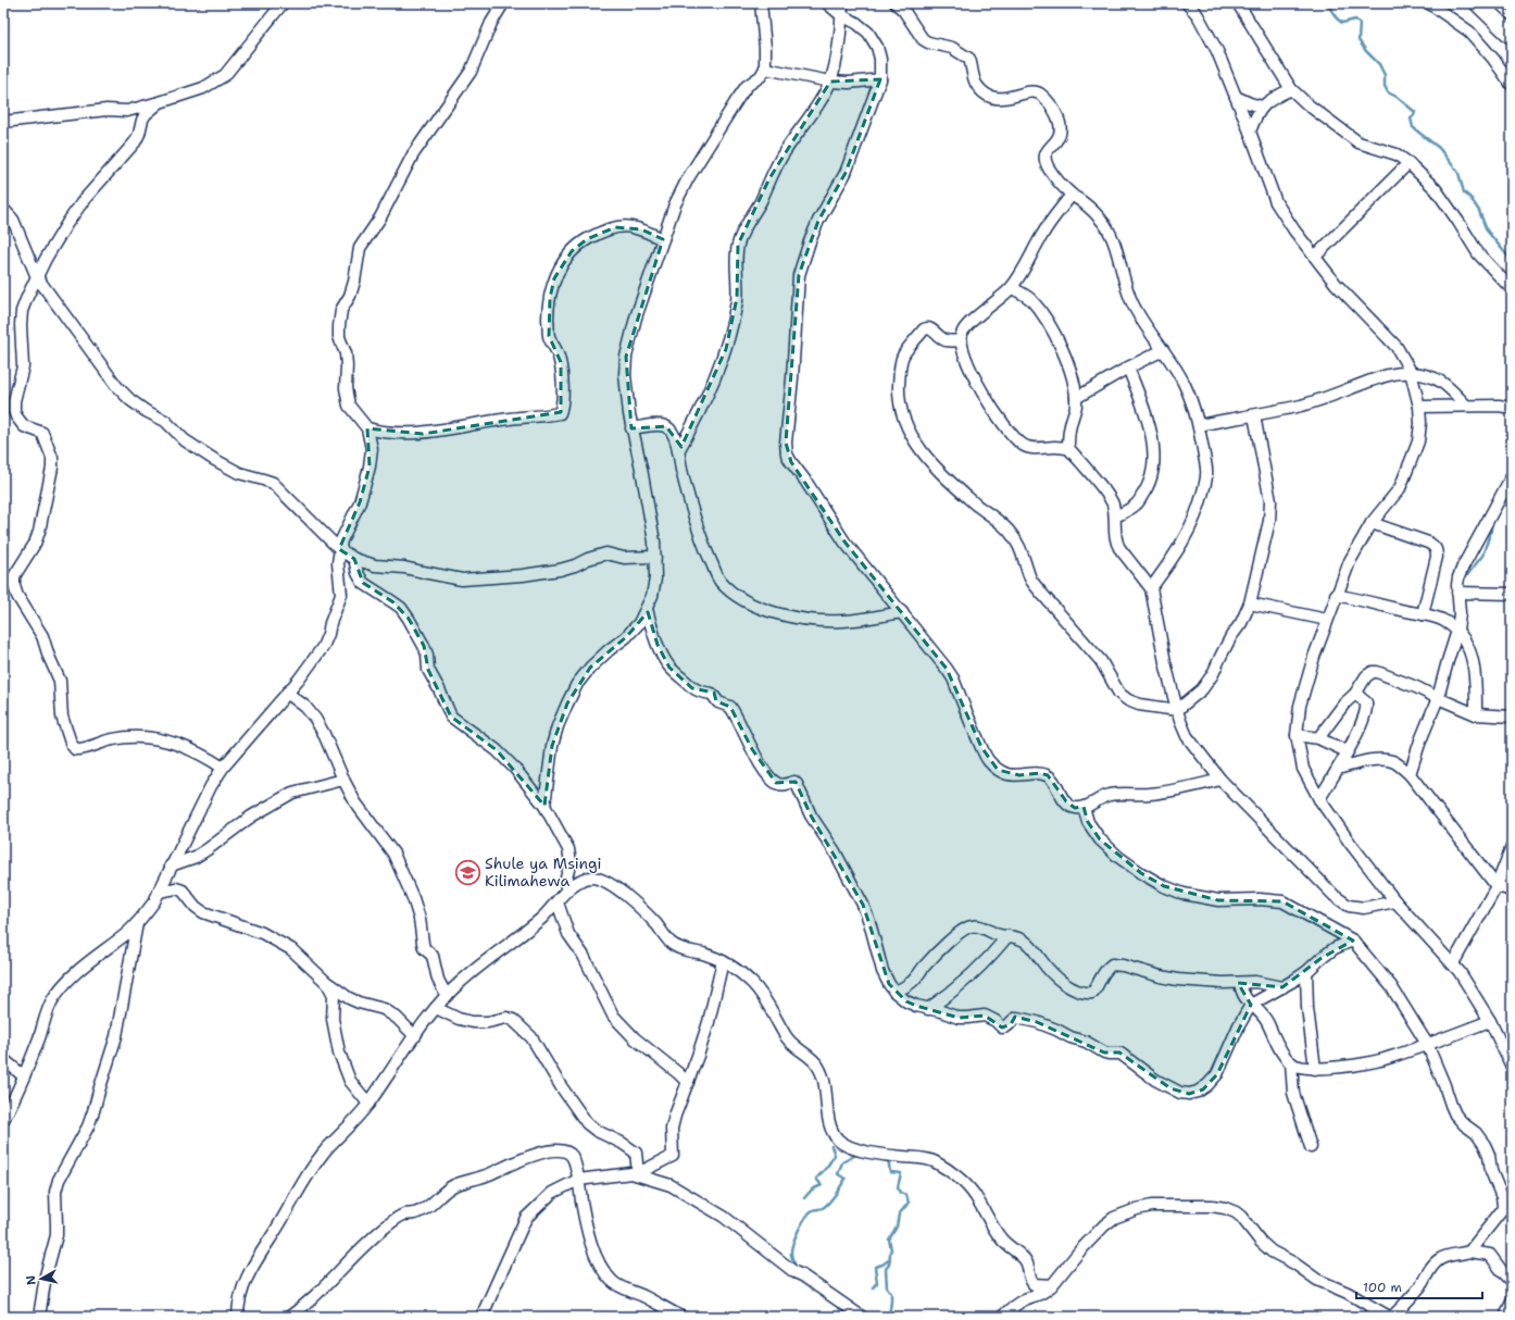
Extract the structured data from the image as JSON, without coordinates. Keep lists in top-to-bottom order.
{
  "places": {
    "school or university": ["Shule ya Msingi Kilimahewa"]
  },
  "scale_bar": "100 m",
  "north": "left"
}
